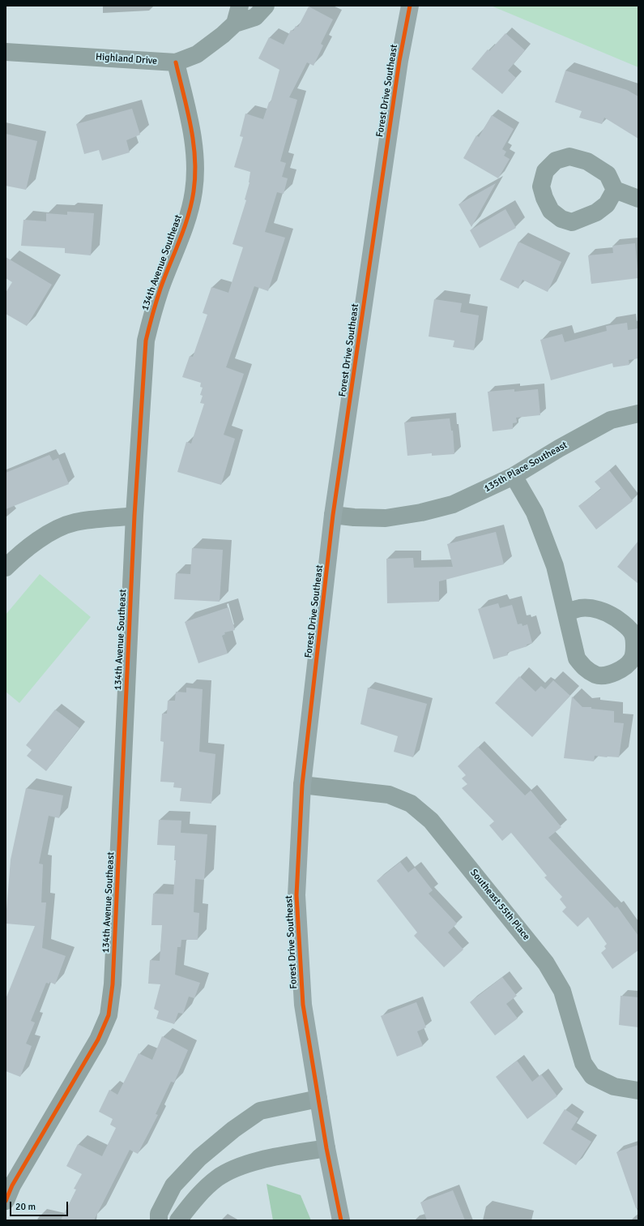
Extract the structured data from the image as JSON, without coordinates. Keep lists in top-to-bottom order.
{
  "streets": {
    "main road": ["Forest Drive Southeast"],
    "street": [
      "Highland Drive",
      "134th Avenue Southeast",
      "135th Place Southeast",
      "Southeast 55th Place"
    ]
  },
  "crossings": [
    ["Highland Drive", "134th Avenue Southeast"],
    ["Forest Drive Southeast", "135th Place Southeast"],
    ["Forest Drive Southeast", "Southeast 55th Place"]
  ],
  "scale_bar": "20 m"
}
